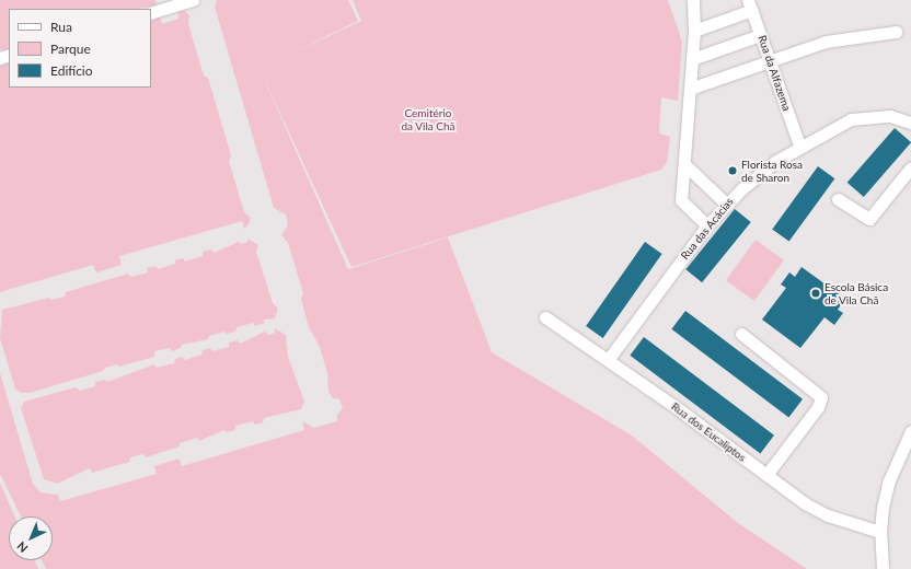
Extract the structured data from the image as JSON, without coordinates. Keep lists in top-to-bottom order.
{
  "streets": {
    "street": ["Rua da Alfazema", "Rua das Acácias", "Rua dos Eucaliptos"]
  },
  "crossings": [
    ["Rua da Alfazema", "Rua das Acácias"],
    ["Rua das Acácias", "Rua dos Eucaliptos"]
  ],
  "parks": ["Cemitério da Vila Chã"],
  "places": ["Florista Rosa de Sharon", "Escola Básica de Vila Chã"],
  "legend": ["Rua", "Parque", "Edifício"],
  "north": "bottom left"
}
